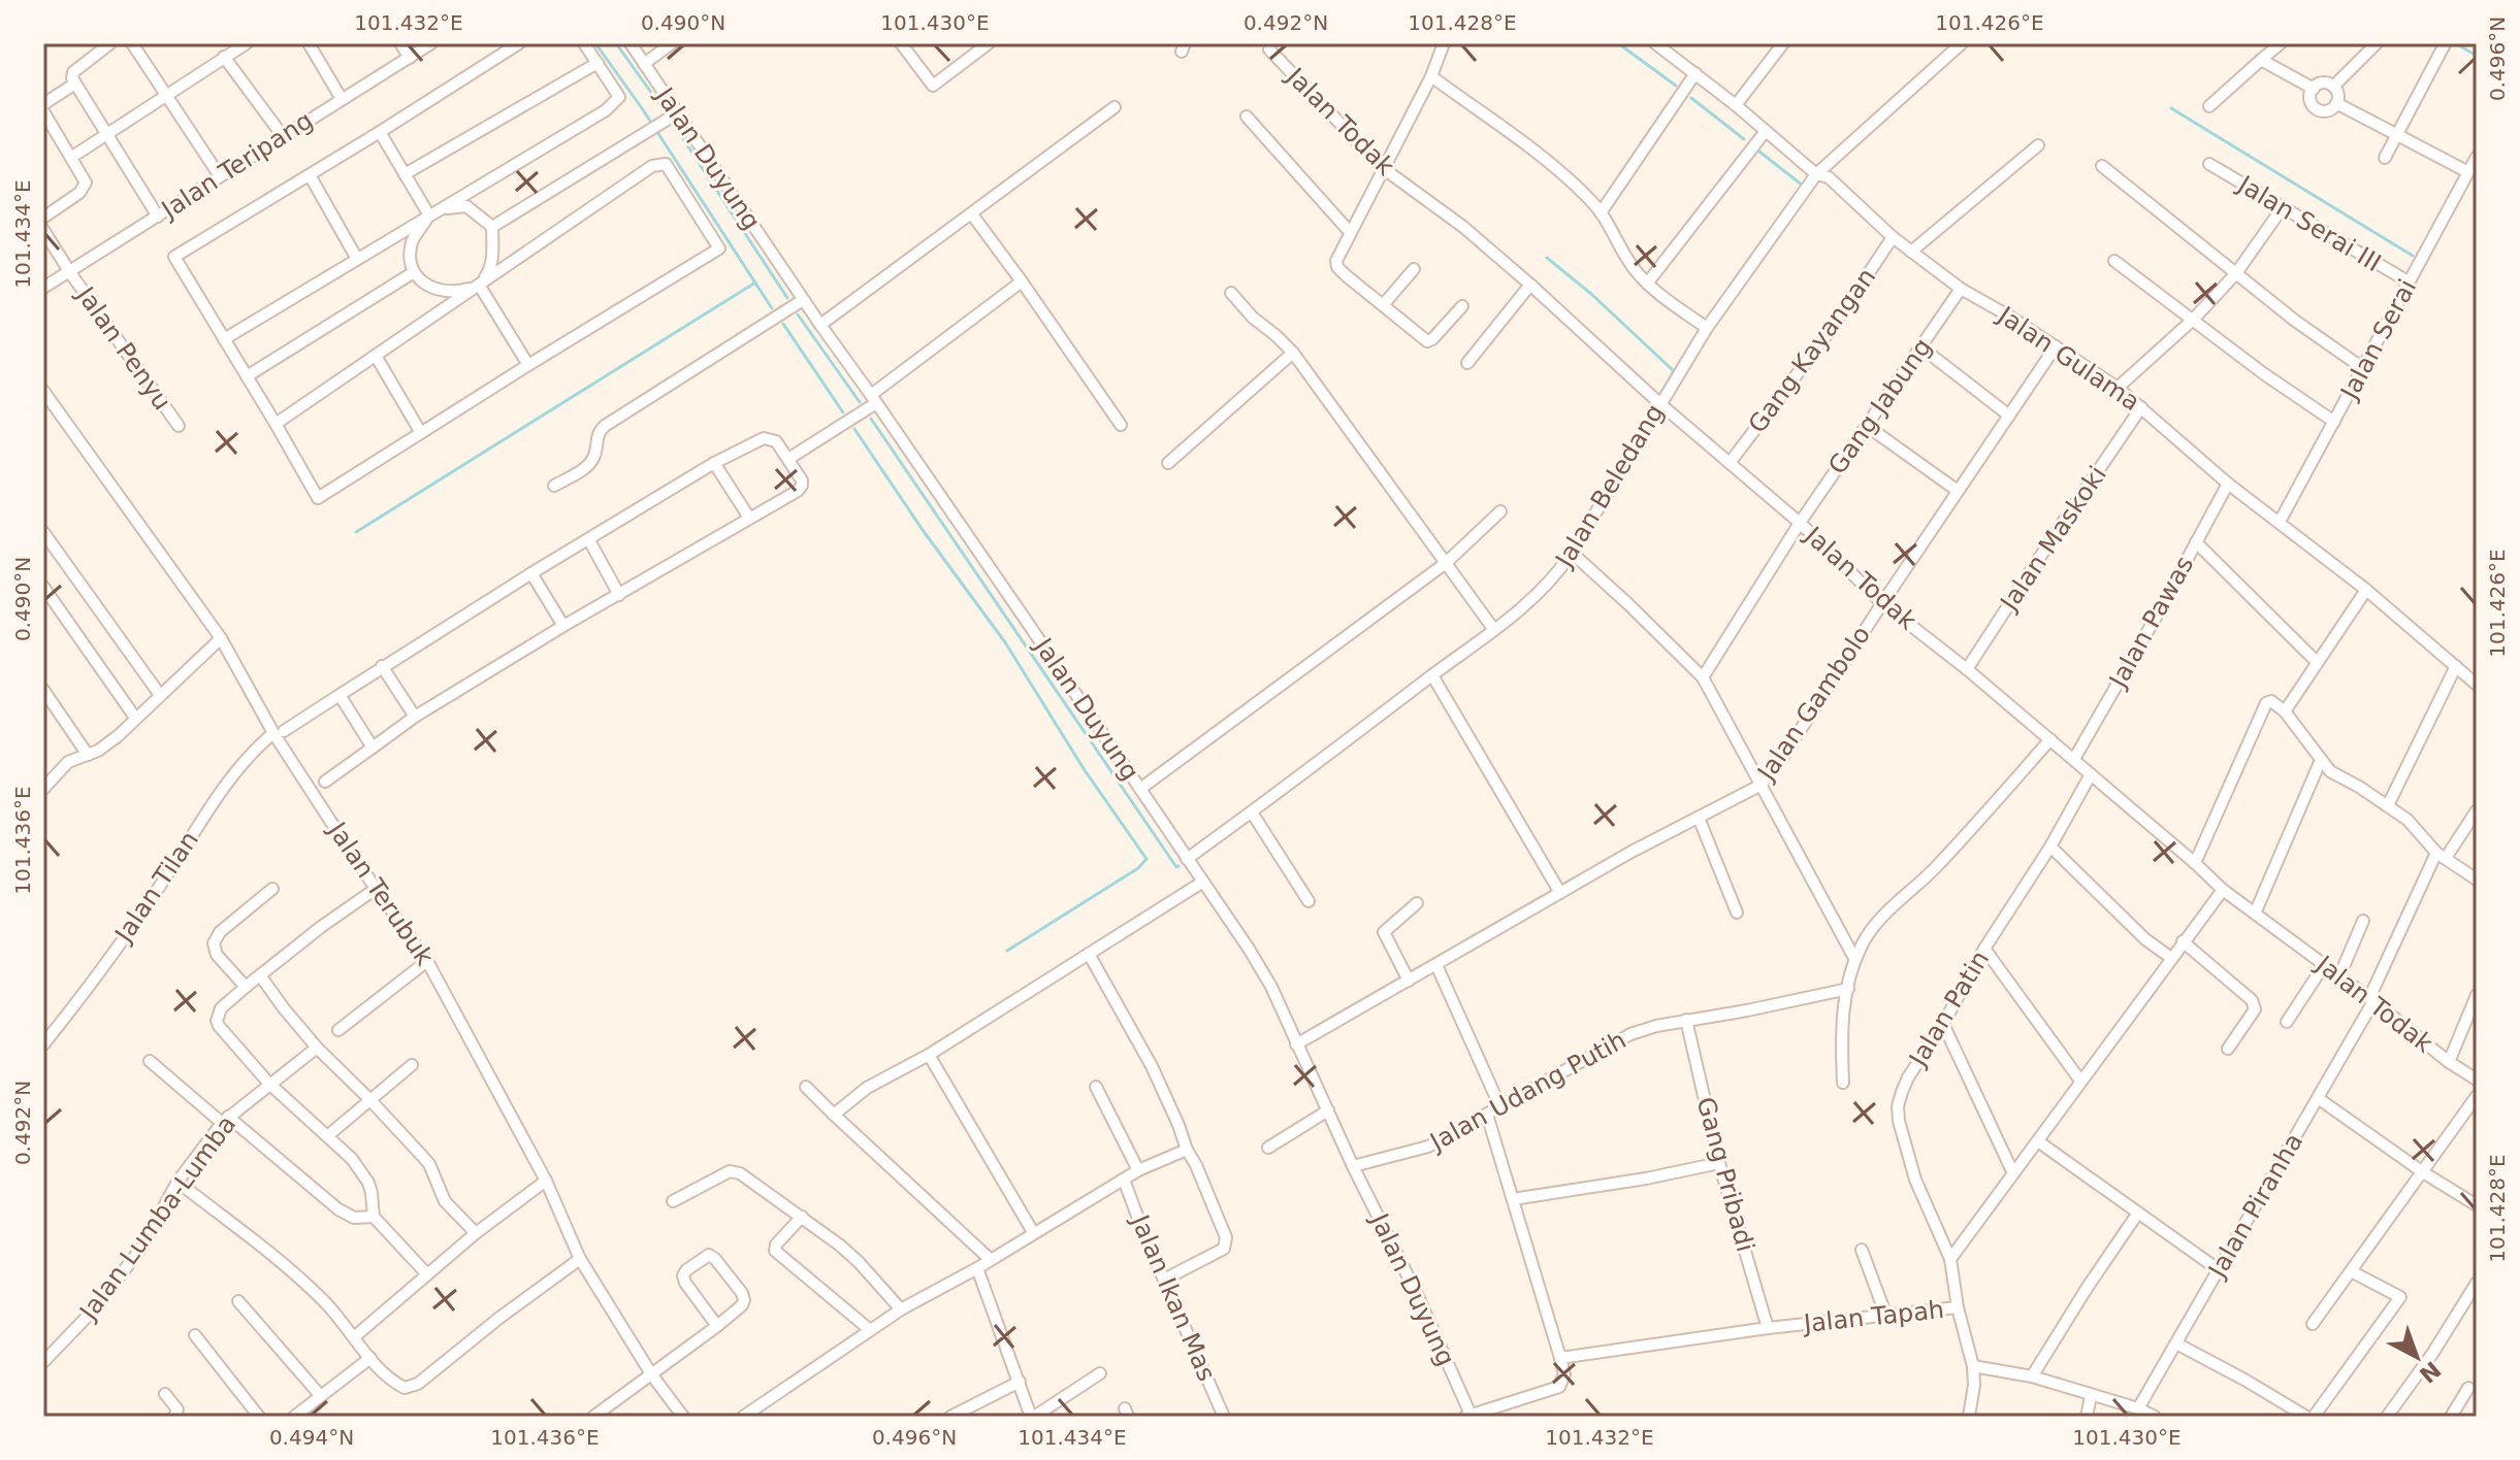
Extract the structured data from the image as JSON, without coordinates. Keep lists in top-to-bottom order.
{
  "streets": {
    "street": [
      "Jalan Todak",
      "Jalan Duyung",
      "Jalan Teripang",
      "Jalan Serai III",
      "Jalan Serai",
      "Jalan Penyu",
      "Gang Kayangan",
      "Jalan Gulama",
      "Gang Jabung",
      "Jalan Beledang",
      "Jalan Maskoki",
      "Jalan Pawas",
      "Jalan Gambolo",
      "Jalan Tilan",
      "Jalan Terubuk",
      "Jalan Patin",
      "Jalan Udang Putih",
      "Gang Pribadi",
      "Jalan Piranha",
      "Jalan Lumba-Lumba",
      "Jalan Ikan Mas",
      "Jalan Tapah"
    ]
  },
  "crossings": [
    ["Jalan Todak", "Gang Kayangan"],
    ["Jalan Todak", "Gang Jabung"],
    ["Jalan Todak", "Jalan Beledang"],
    ["Jalan Todak", "Jalan Maskoki"],
    ["Jalan Todak", "Jalan Pawas"],
    ["Jalan Todak", "Jalan Gambolo"],
    ["Jalan Todak", "Jalan Patin"],
    ["Jalan Todak", "Jalan Piranha"],
    ["Jalan Todak", "Jalan Tapah"],
    ["Jalan Duyung", "Jalan Beledang"],
    ["Jalan Duyung", "Jalan Gambolo"],
    ["Jalan Duyung", "Jalan Udang Putih"],
    ["Jalan Teripang", "Jalan Penyu"],
    ["Jalan Serai III", "Jalan Serai"],
    ["Jalan Serai", "Jalan Gulama"],
    ["Gang Kayangan", "Jalan Gulama"],
    ["Jalan Gulama", "Gang Jabung"],
    ["Jalan Gulama", "Jalan Beledang"],
    ["Jalan Gulama", "Jalan Maskoki"],
    ["Jalan Gulama", "Jalan Pawas"],
    ["Jalan Gulama", "Jalan Gambolo"],
    ["Jalan Tilan", "Jalan Terubuk"],
    ["Jalan Patin", "Jalan Tapah"],
    ["Jalan Udang Putih", "Gang Pribadi"],
    ["Gang Pribadi", "Jalan Tapah"]
  ],
  "north": "bottom right",
  "coordinates": [
    "101.432°E",
    "0.490°N",
    "101.430°E",
    "0.492°N",
    "101.428°E",
    "101.426°E",
    "0.496°N",
    "101.434°E",
    "101.436°E",
    "0.494°N"
  ]
}
